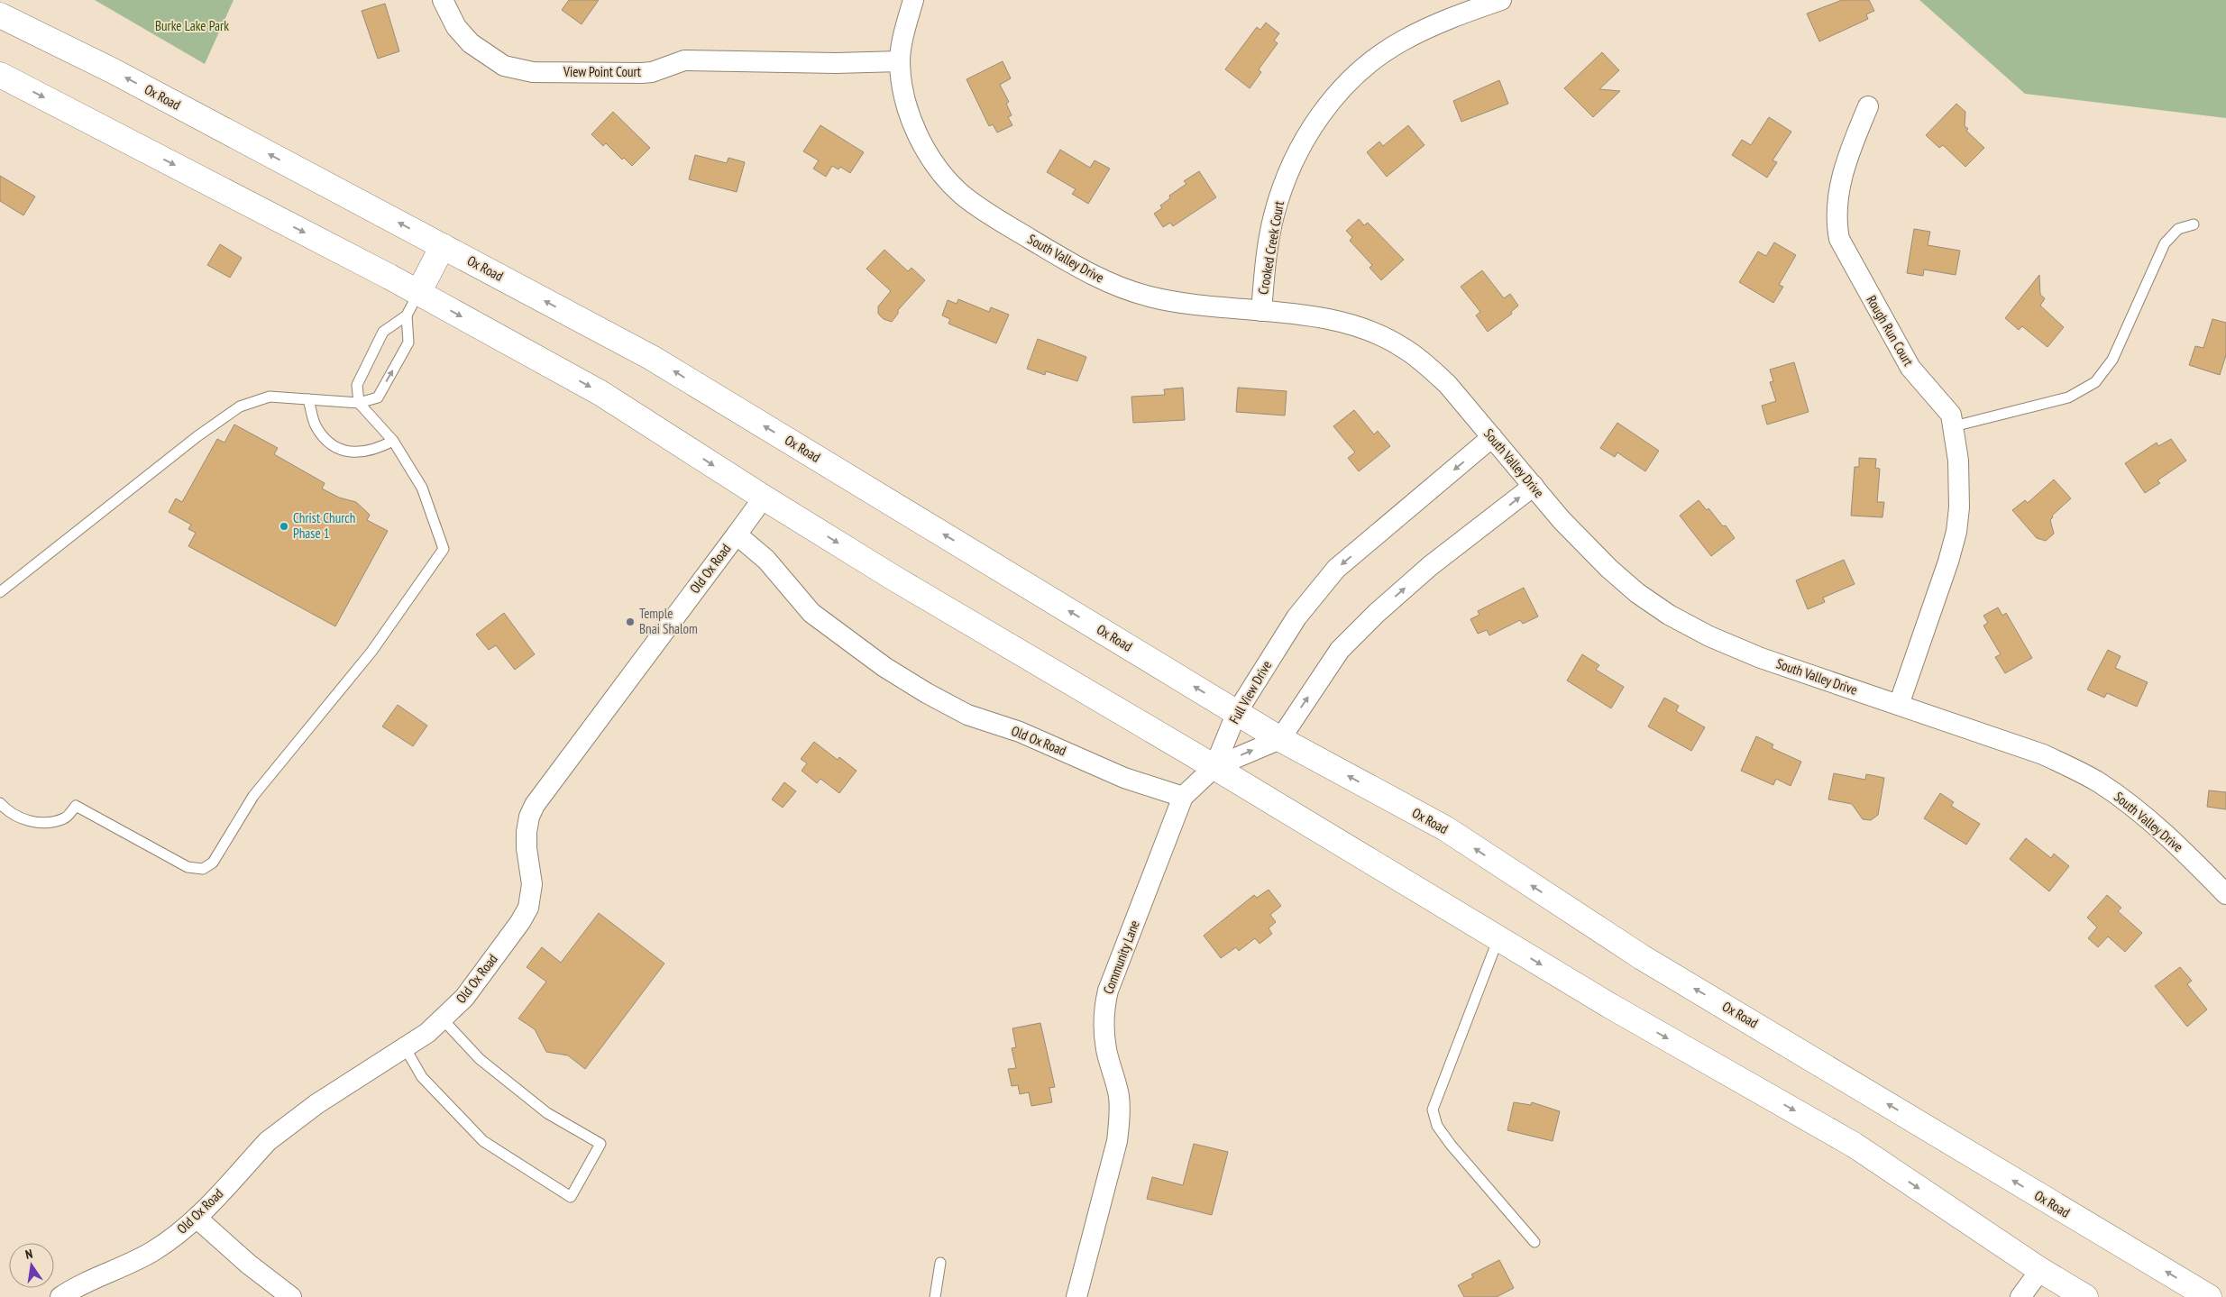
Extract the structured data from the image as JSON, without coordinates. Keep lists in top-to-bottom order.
{
  "streets": {
    "highway": ["Ox Road"],
    "street": [
      "View Point Court",
      "Crooked Creek Court",
      "South Valley Drive",
      "Rough Run Court",
      "Old Ox Road",
      "Full View Drive",
      "Community Lane"
    ]
  },
  "crossings": [
    ["View Point Court", "South Valley Drive"],
    ["Ox Road", "Full View Drive"],
    ["Crooked Creek Court", "South Valley Drive"],
    ["South Valley Drive", "Rough Run Court"],
    ["South Valley Drive", "Full View Drive"],
    ["Old Ox Road", "Community Lane"],
    ["Full View Drive", "Community Lane"]
  ],
  "parks": ["Burke Lake Park"],
  "places": ["Christ Church Phase 1", "Temple Bnai Shalom"],
  "north": "top"
}
